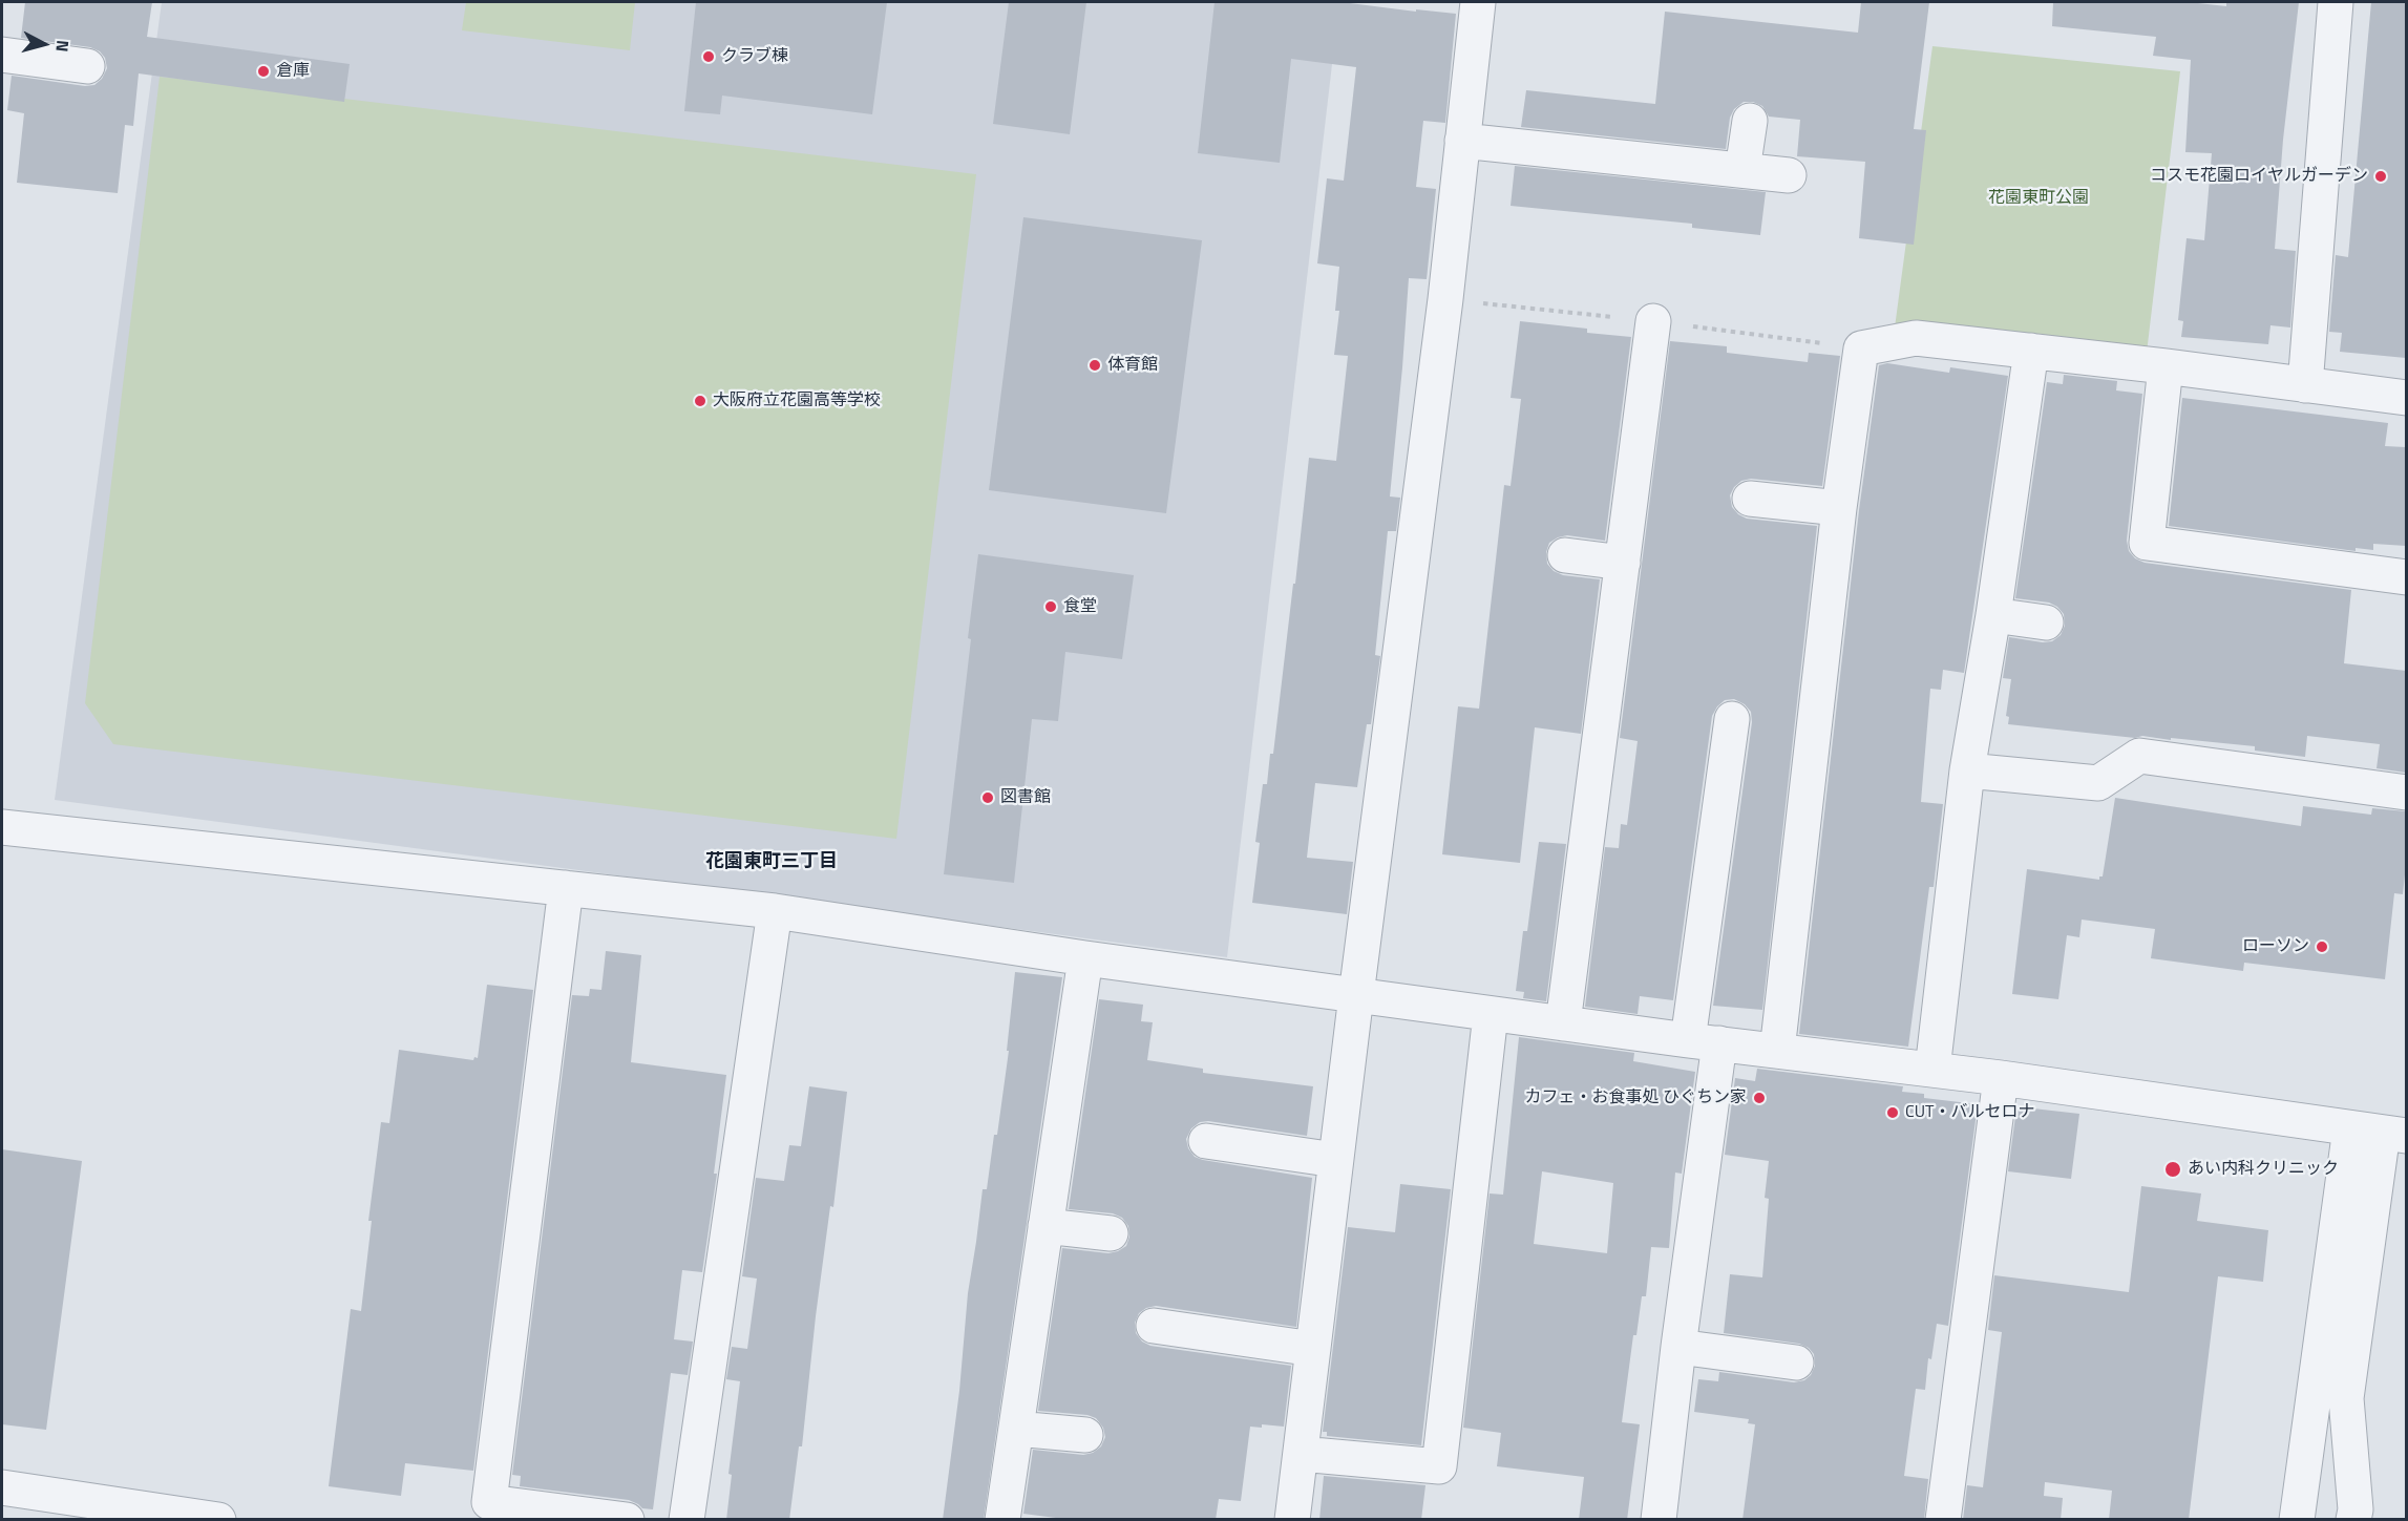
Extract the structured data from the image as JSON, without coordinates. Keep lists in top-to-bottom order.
{
  "districts": ["花園東町三丁目"],
  "parks": ["花園東町公園"],
  "places": [
    "クラブ棟",
    "倉庫",
    "コスモ花園ロイヤルガーデン",
    "体育館",
    "大阪府立花園高等学校",
    "食堂",
    "図書館",
    "ローソン",
    "カフェ・お食事処 ひぐちン家",
    "CUT・バルセロナ",
    "あい内科クリニック"
  ],
  "north": "right"
}
